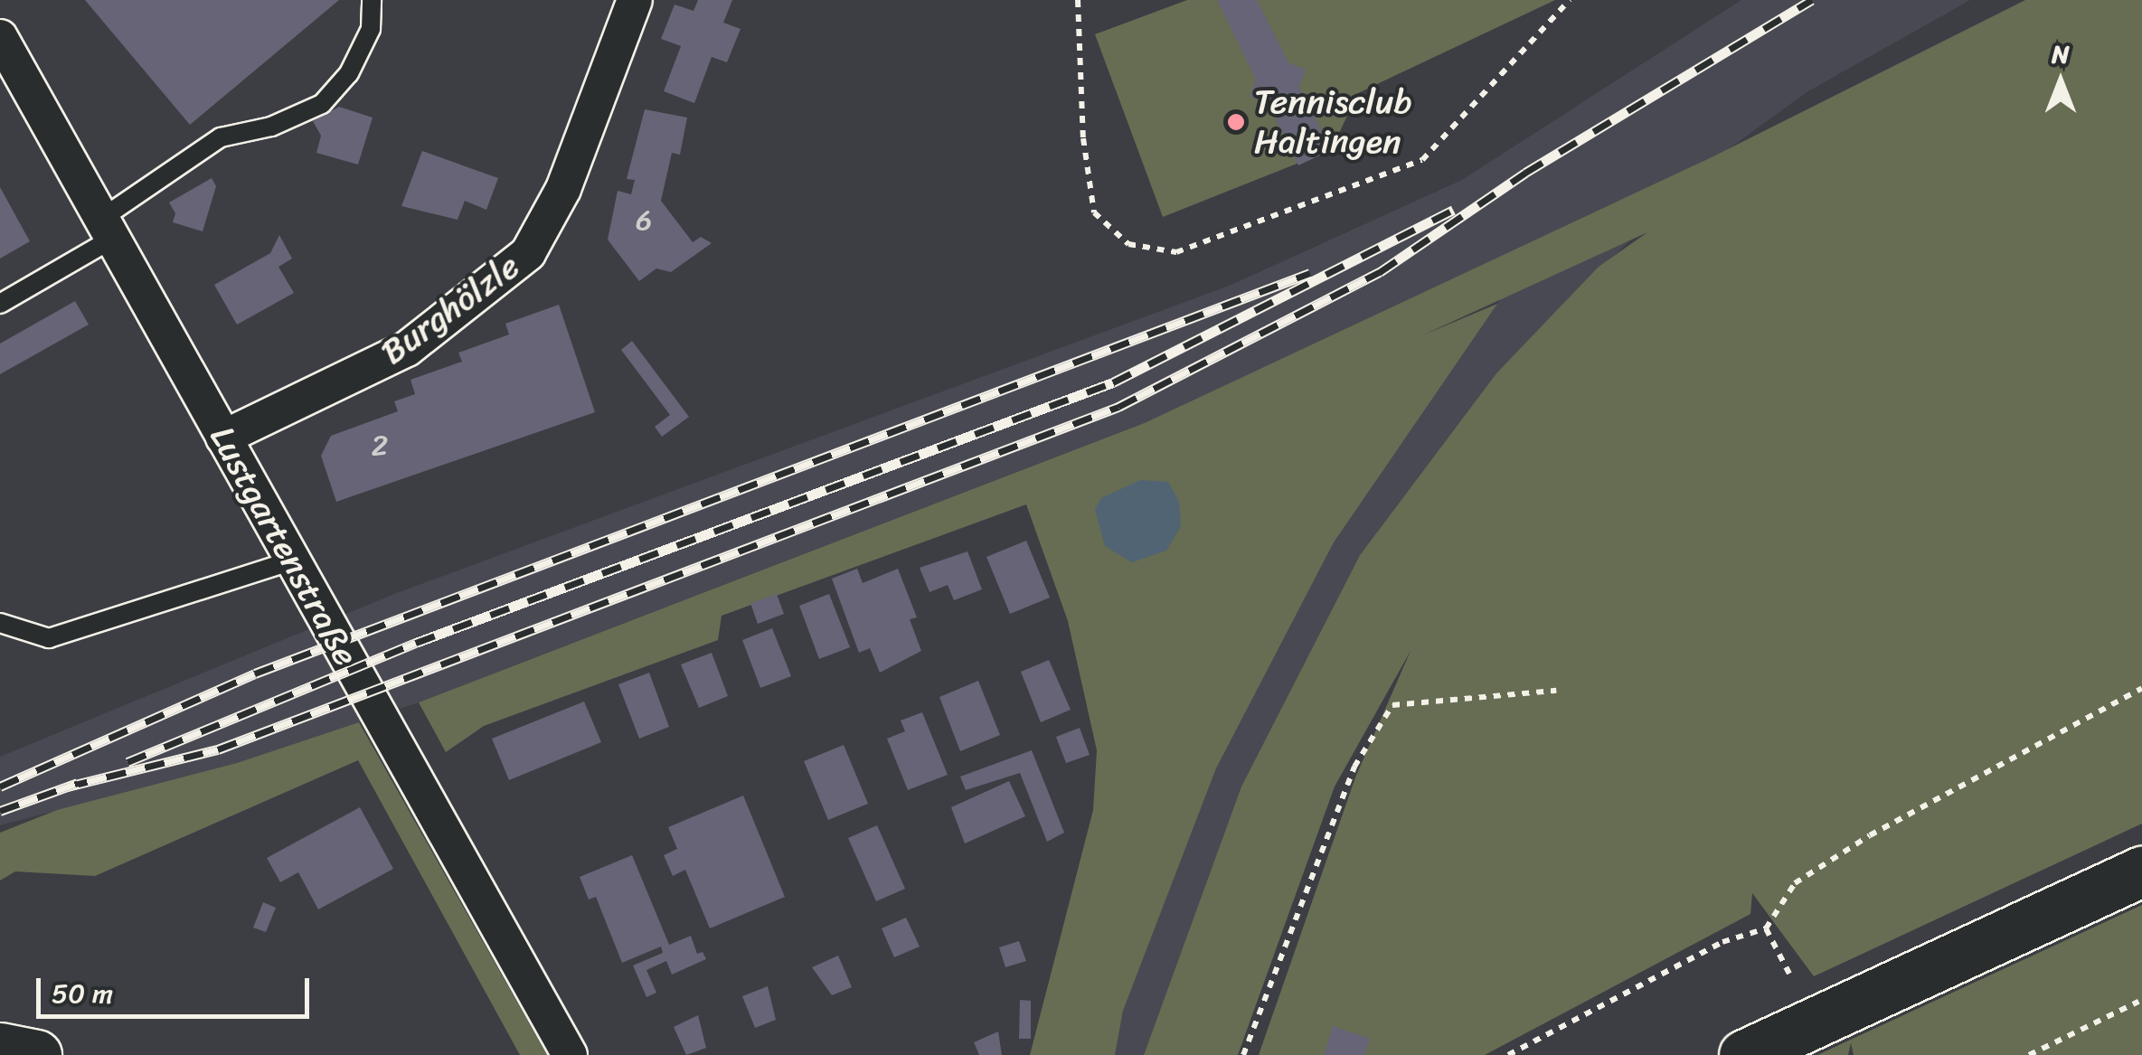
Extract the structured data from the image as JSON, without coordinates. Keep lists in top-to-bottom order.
{
  "streets": {
    "street": ["Burghölzle", "Lustgartenstraße"]
  },
  "crossings": [
    ["Burghölzle", "Lustgartenstraße"]
  ],
  "places": ["Tennisclub Haltingen"],
  "house_numbers": ["6", "2"],
  "scale_bar": "50 m",
  "north": "top"
}
